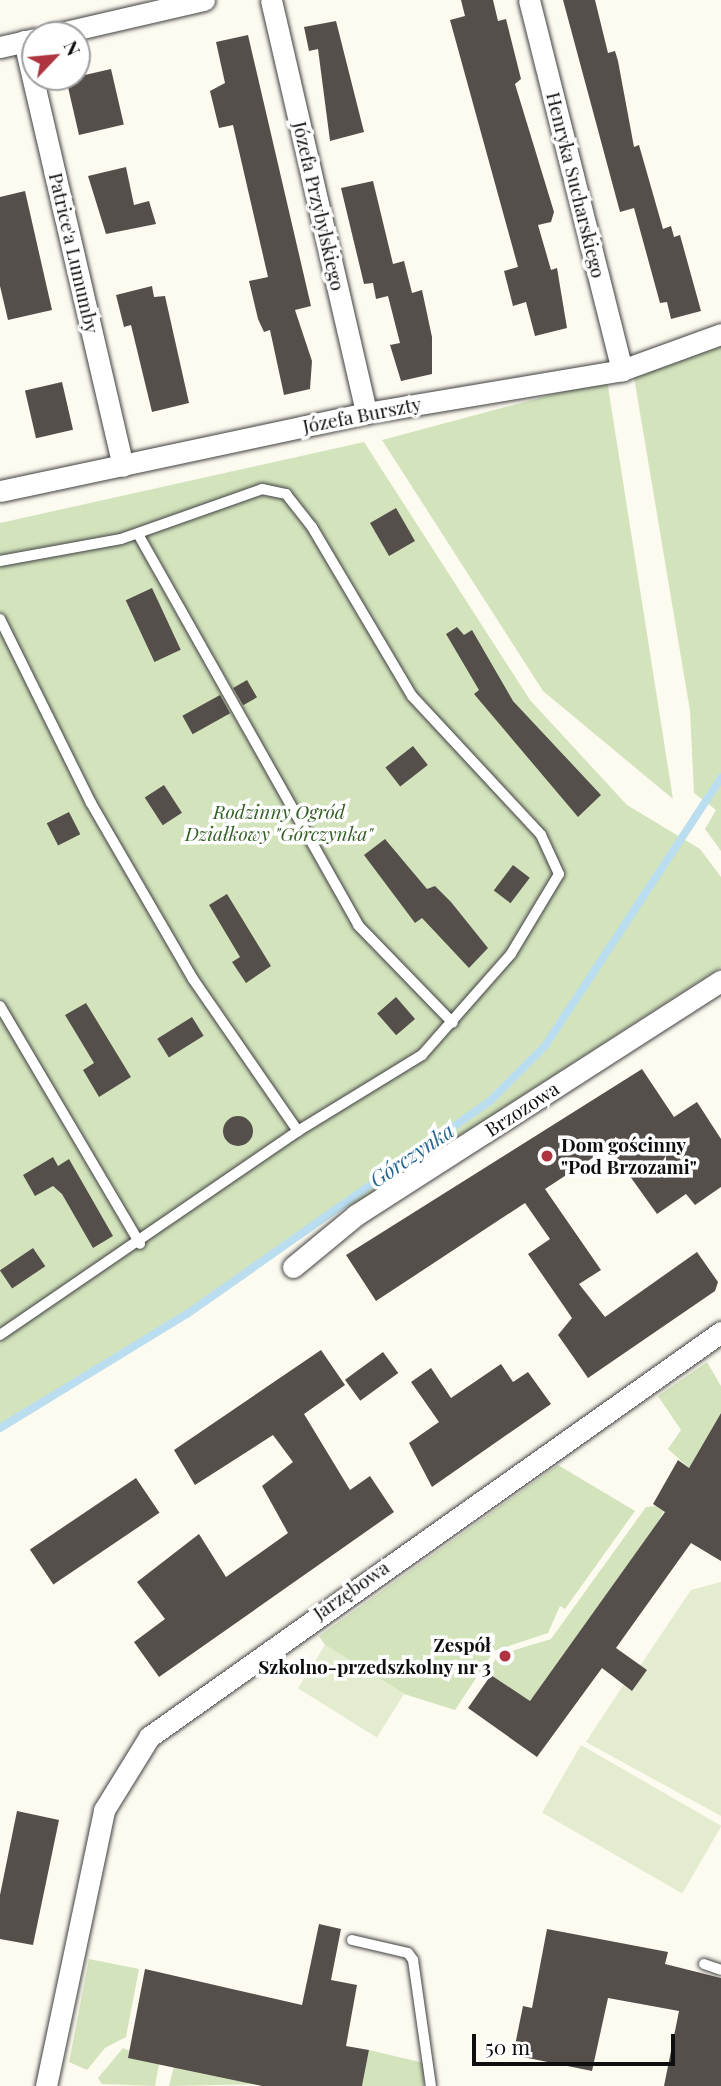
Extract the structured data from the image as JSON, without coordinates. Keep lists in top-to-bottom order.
{
  "streets": {
    "street": [
      "Henryka Sucharskiego",
      "Józefa Przybylskiego",
      "Patrice'a Lumumby",
      "Józefa Burszty",
      "Brzozowa",
      "Jarzębowa"
    ]
  },
  "crossings": [
    ["Henryka Sucharskiego", "Józefa Burszty"],
    ["Józefa Przybylskiego", "Józefa Burszty"],
    ["Patrice'a Lumumby", "Józefa Burszty"]
  ],
  "water": ["Górczynka"],
  "parks": ["Rodzinny Ogród Działkowy \"Górczynka\""],
  "places": ["Dom gościnny \"Pod Brzozami\"", "Zespół Szkolno-przedszkolny nr 3"],
  "scale_bar": "50 m",
  "north": "top right"
}
